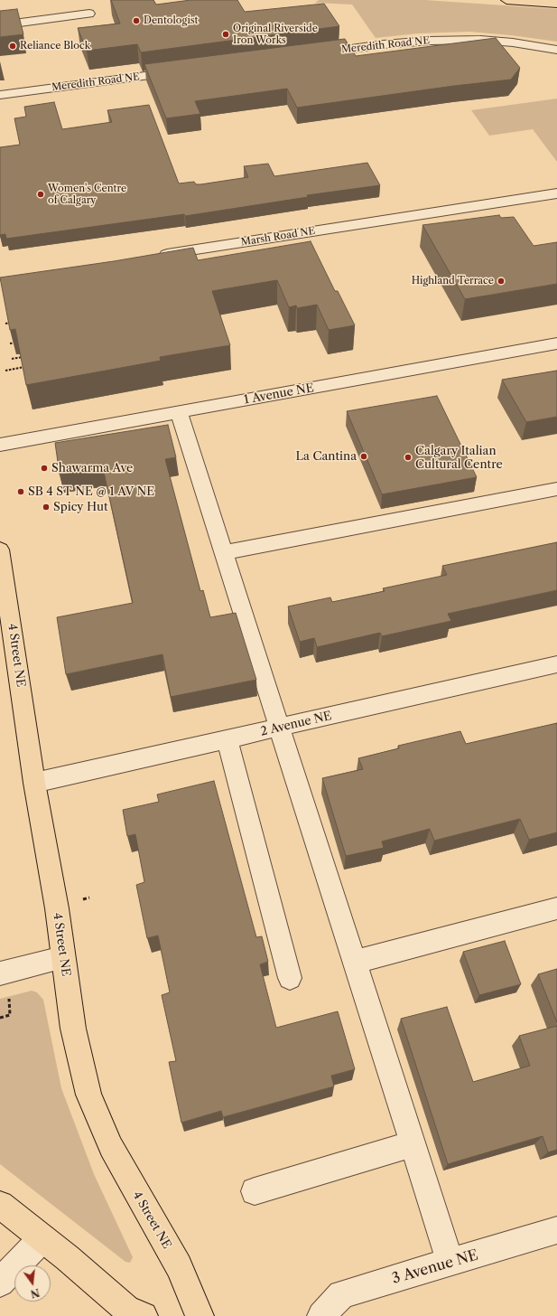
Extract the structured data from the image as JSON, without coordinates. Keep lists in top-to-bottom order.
{
  "streets": {
    "main road": ["4 Street NE"],
    "street": [
      "Meredith Road NE",
      "Marsh Road NE",
      "1 Avenue NE",
      "2 Avenue NE",
      "3 Avenue NE"
    ]
  },
  "crossings": [
    ["4 Street NE", "2 Avenue NE"]
  ],
  "places": [
    "Dentologist",
    "Original Riverside Iron Works",
    "Reliance Block",
    "Women's Centre of Calgary",
    "Highland Terrace",
    "La Cantina",
    "Calgary Italian Cultural Centre",
    "Shawarma Ave",
    "SB 4 ST NE @ 1 AV NE",
    "Spicy Hut"
  ],
  "north": "bottom"
}
